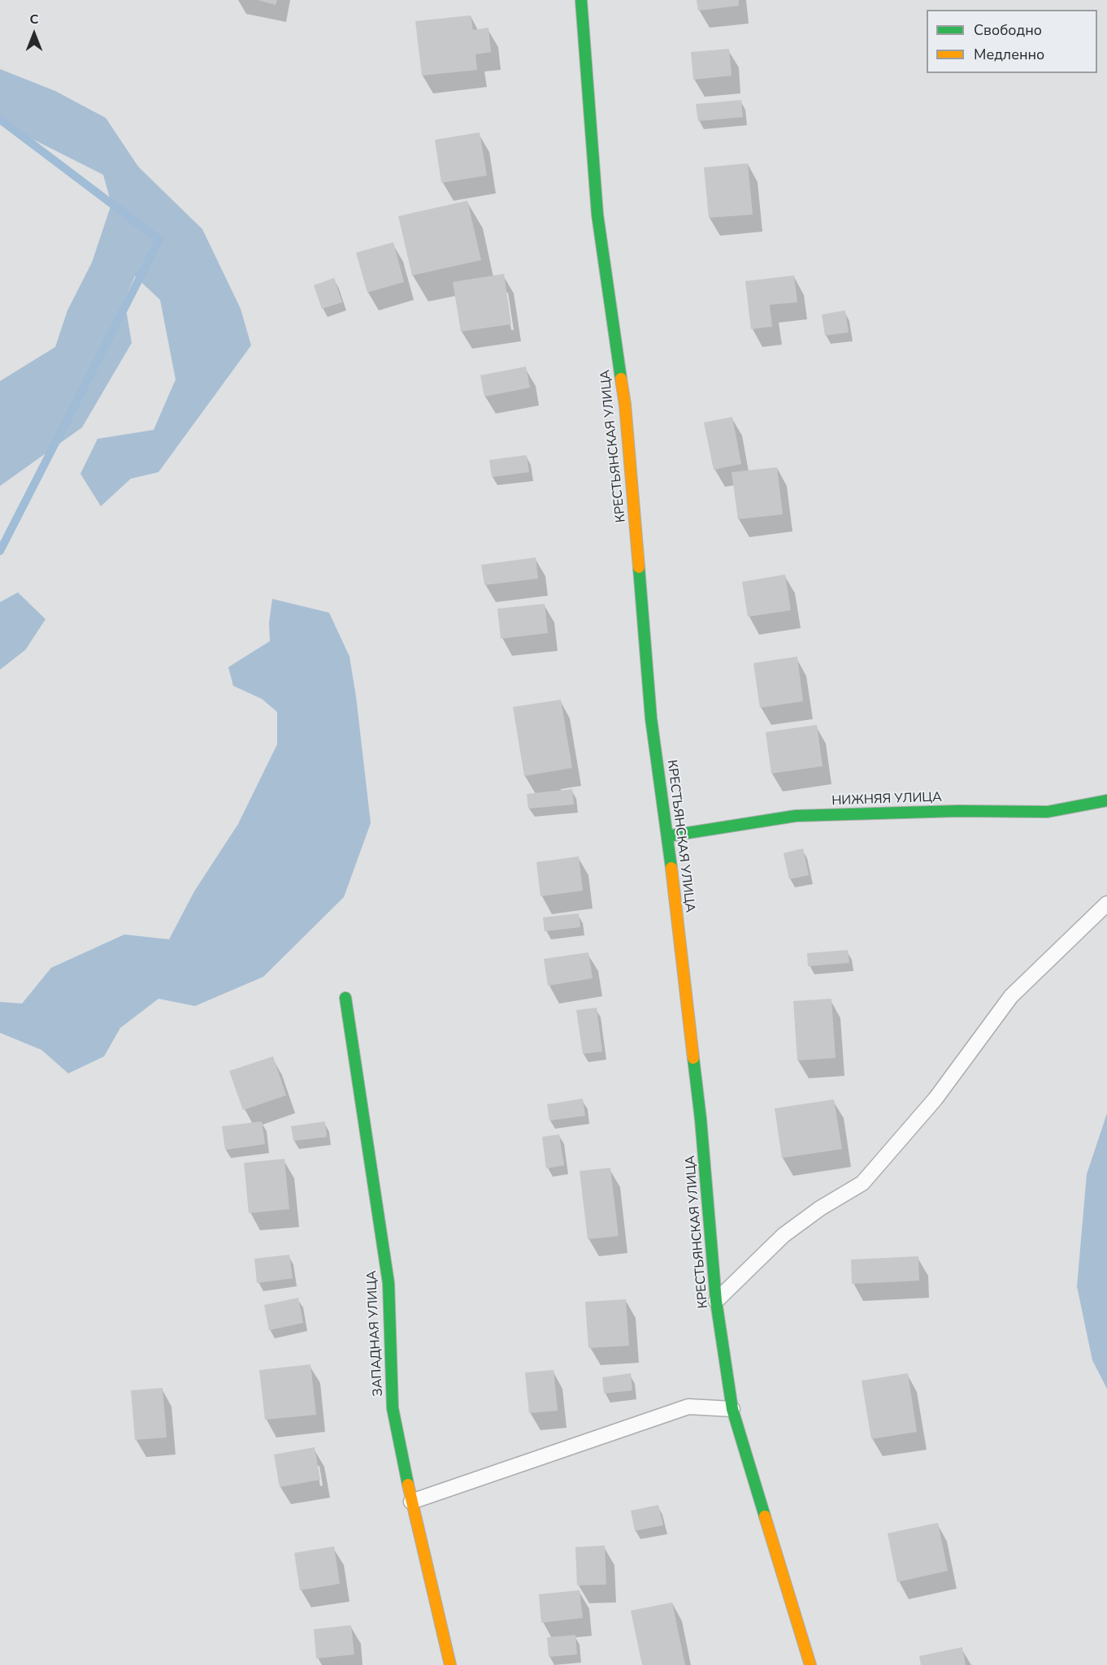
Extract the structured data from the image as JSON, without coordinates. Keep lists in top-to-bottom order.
{
  "streets": {
    "street": ["КРЕСТЬЯНСКАЯ УЛИЦА", "НИЖНЯЯ УЛИЦА", "ЗАПАДНАЯ УЛИЦА"]
  },
  "crossings": [
    ["КРЕСТЬЯНСКАЯ УЛИЦА", "НИЖНЯЯ УЛИЦА"]
  ],
  "legend": ["Свободно", "Медленно"],
  "north": "top"
}
